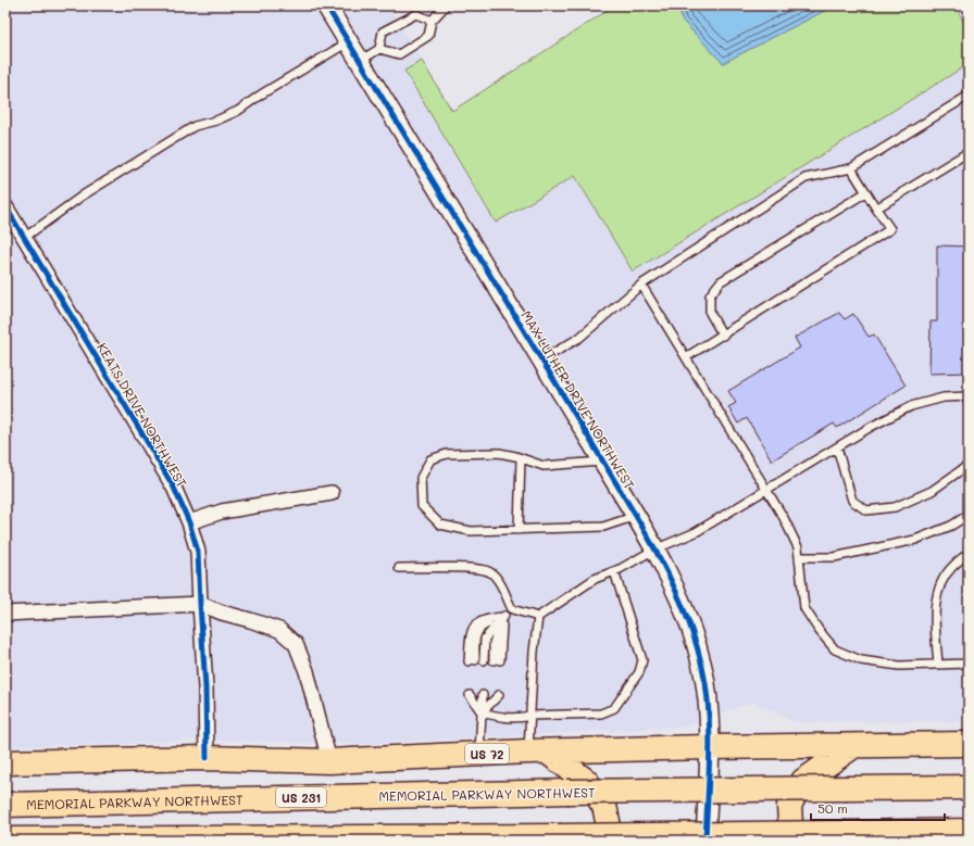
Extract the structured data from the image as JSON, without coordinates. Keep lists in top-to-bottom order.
{
  "streets": {
    "highway": ["US 72", "MEMORIAL PARKWAY NORTHWEST", "US 231"],
    "street": ["MAX LUTHER DRIVE NORTHWEST", "KEATS DRIVE NORTHWEST"]
  },
  "crossings": [
    ["MAX LUTHER DRIVE NORTHWEST", "US 72"],
    ["KEATS DRIVE NORTHWEST", "US 72"]
  ],
  "scale_bar": "50 m"
}
